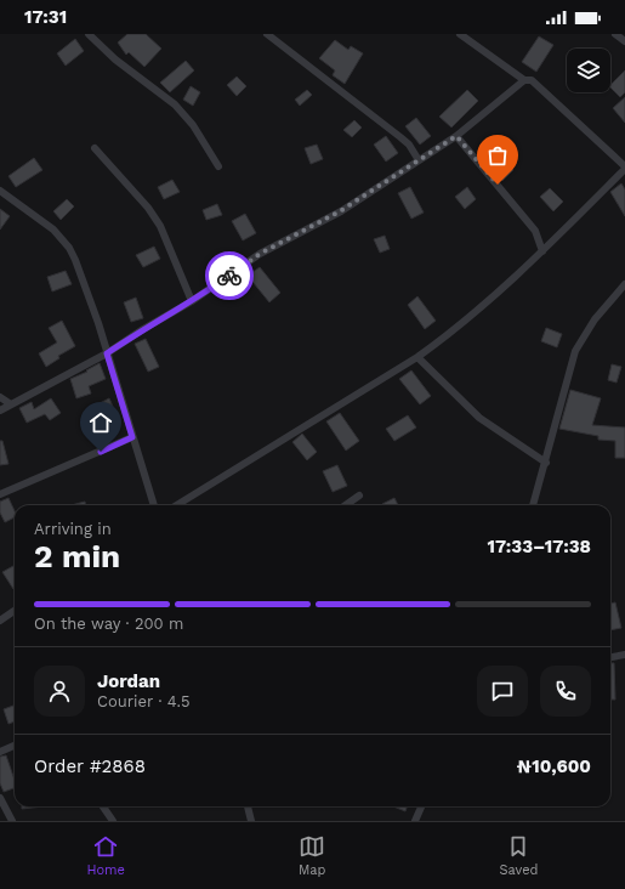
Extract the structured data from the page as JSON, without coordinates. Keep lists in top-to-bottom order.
{
  "page": {
    "status": "17:31",
    "heading": ["2 min", "Arriving in", "17:33–17:38"],
    "panel": [
      "Jordan",
      "Courier · 4.5",
      "Order #2868",
      "₦10,600"
    ],
    "bar": "On the way · 200 m",
    "tabs": ["Home", "Map", "Saved"]
  }
}
